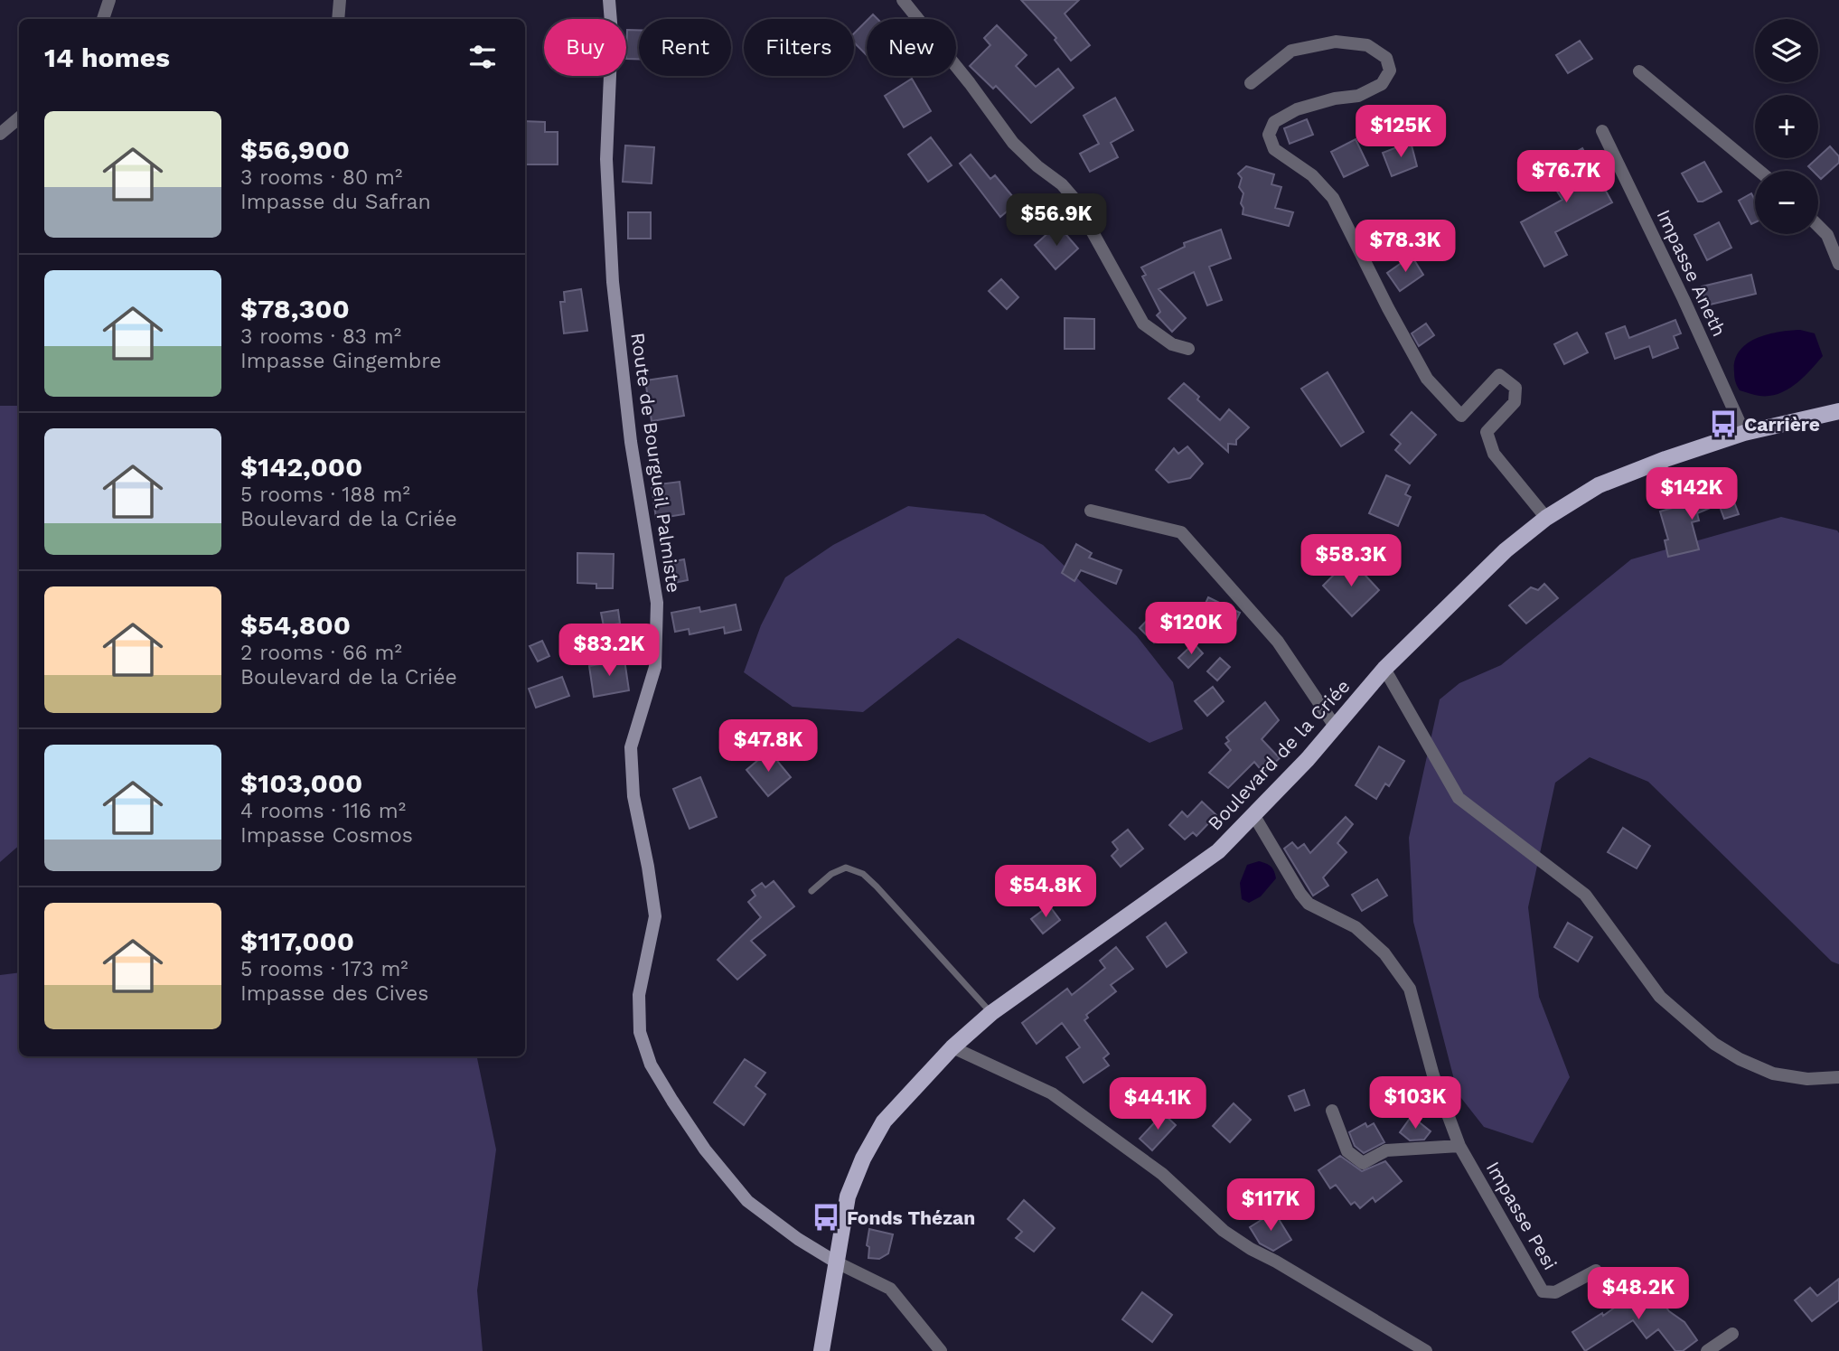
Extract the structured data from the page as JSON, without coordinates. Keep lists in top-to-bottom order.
{
  "streets": {
    "main road": ["Boulevard de la Criée"],
    "street": ["Impasse Aneth", "Route de Bourgueil Palmiste", "Impasse Pesi"]
  },
  "crossings": [
    ["Impasse Aneth", "Boulevard de la Criée"],
    ["Route de Bourgueil Palmiste", "Boulevard de la Criée"],
    ["Boulevard de la Criée", "Impasse Pesi"]
  ],
  "places": {
    "bus stop": ["Carrière", "Fonds Thézan"]
  },
  "page": {
    "map_buttons": ["+", "−"],
    "chip": [
      "Buy",
      "Rent",
      "Filters",
      "New"
    ],
    "heading": "14 homes",
    "list": [
      {
        "name": "$56,900",
        "note": "3 rooms · 80 m² · Impasse du Safran"
      },
      {
        "name": "$78,300",
        "note": "3 rooms · 83 m² · Impasse Gingembre"
      },
      {
        "name": "$142,000",
        "note": "5 rooms · 188 m² · Boulevard de la Criée"
      },
      {
        "name": "$54,800",
        "note": "2 rooms · 66 m² · Boulevard de la Criée"
      },
      {
        "name": "$103,000",
        "note": "4 rooms · 116 m² · Impasse Cosmos"
      },
      {
        "name": "$117,000",
        "note": "5 rooms · 173 m² · Impasse des Cives"
      }
    ],
    "price": [
      "$125K",
      "$76.7K",
      "$56.9K",
      "$78.3K",
      "$142K",
      "$58.3K",
      "$120K",
      "$83.2K",
      "$47.8K",
      "$54.8K",
      "$103K",
      "$44.1K",
      "$117K",
      "$48.2K"
    ]
  }
}
